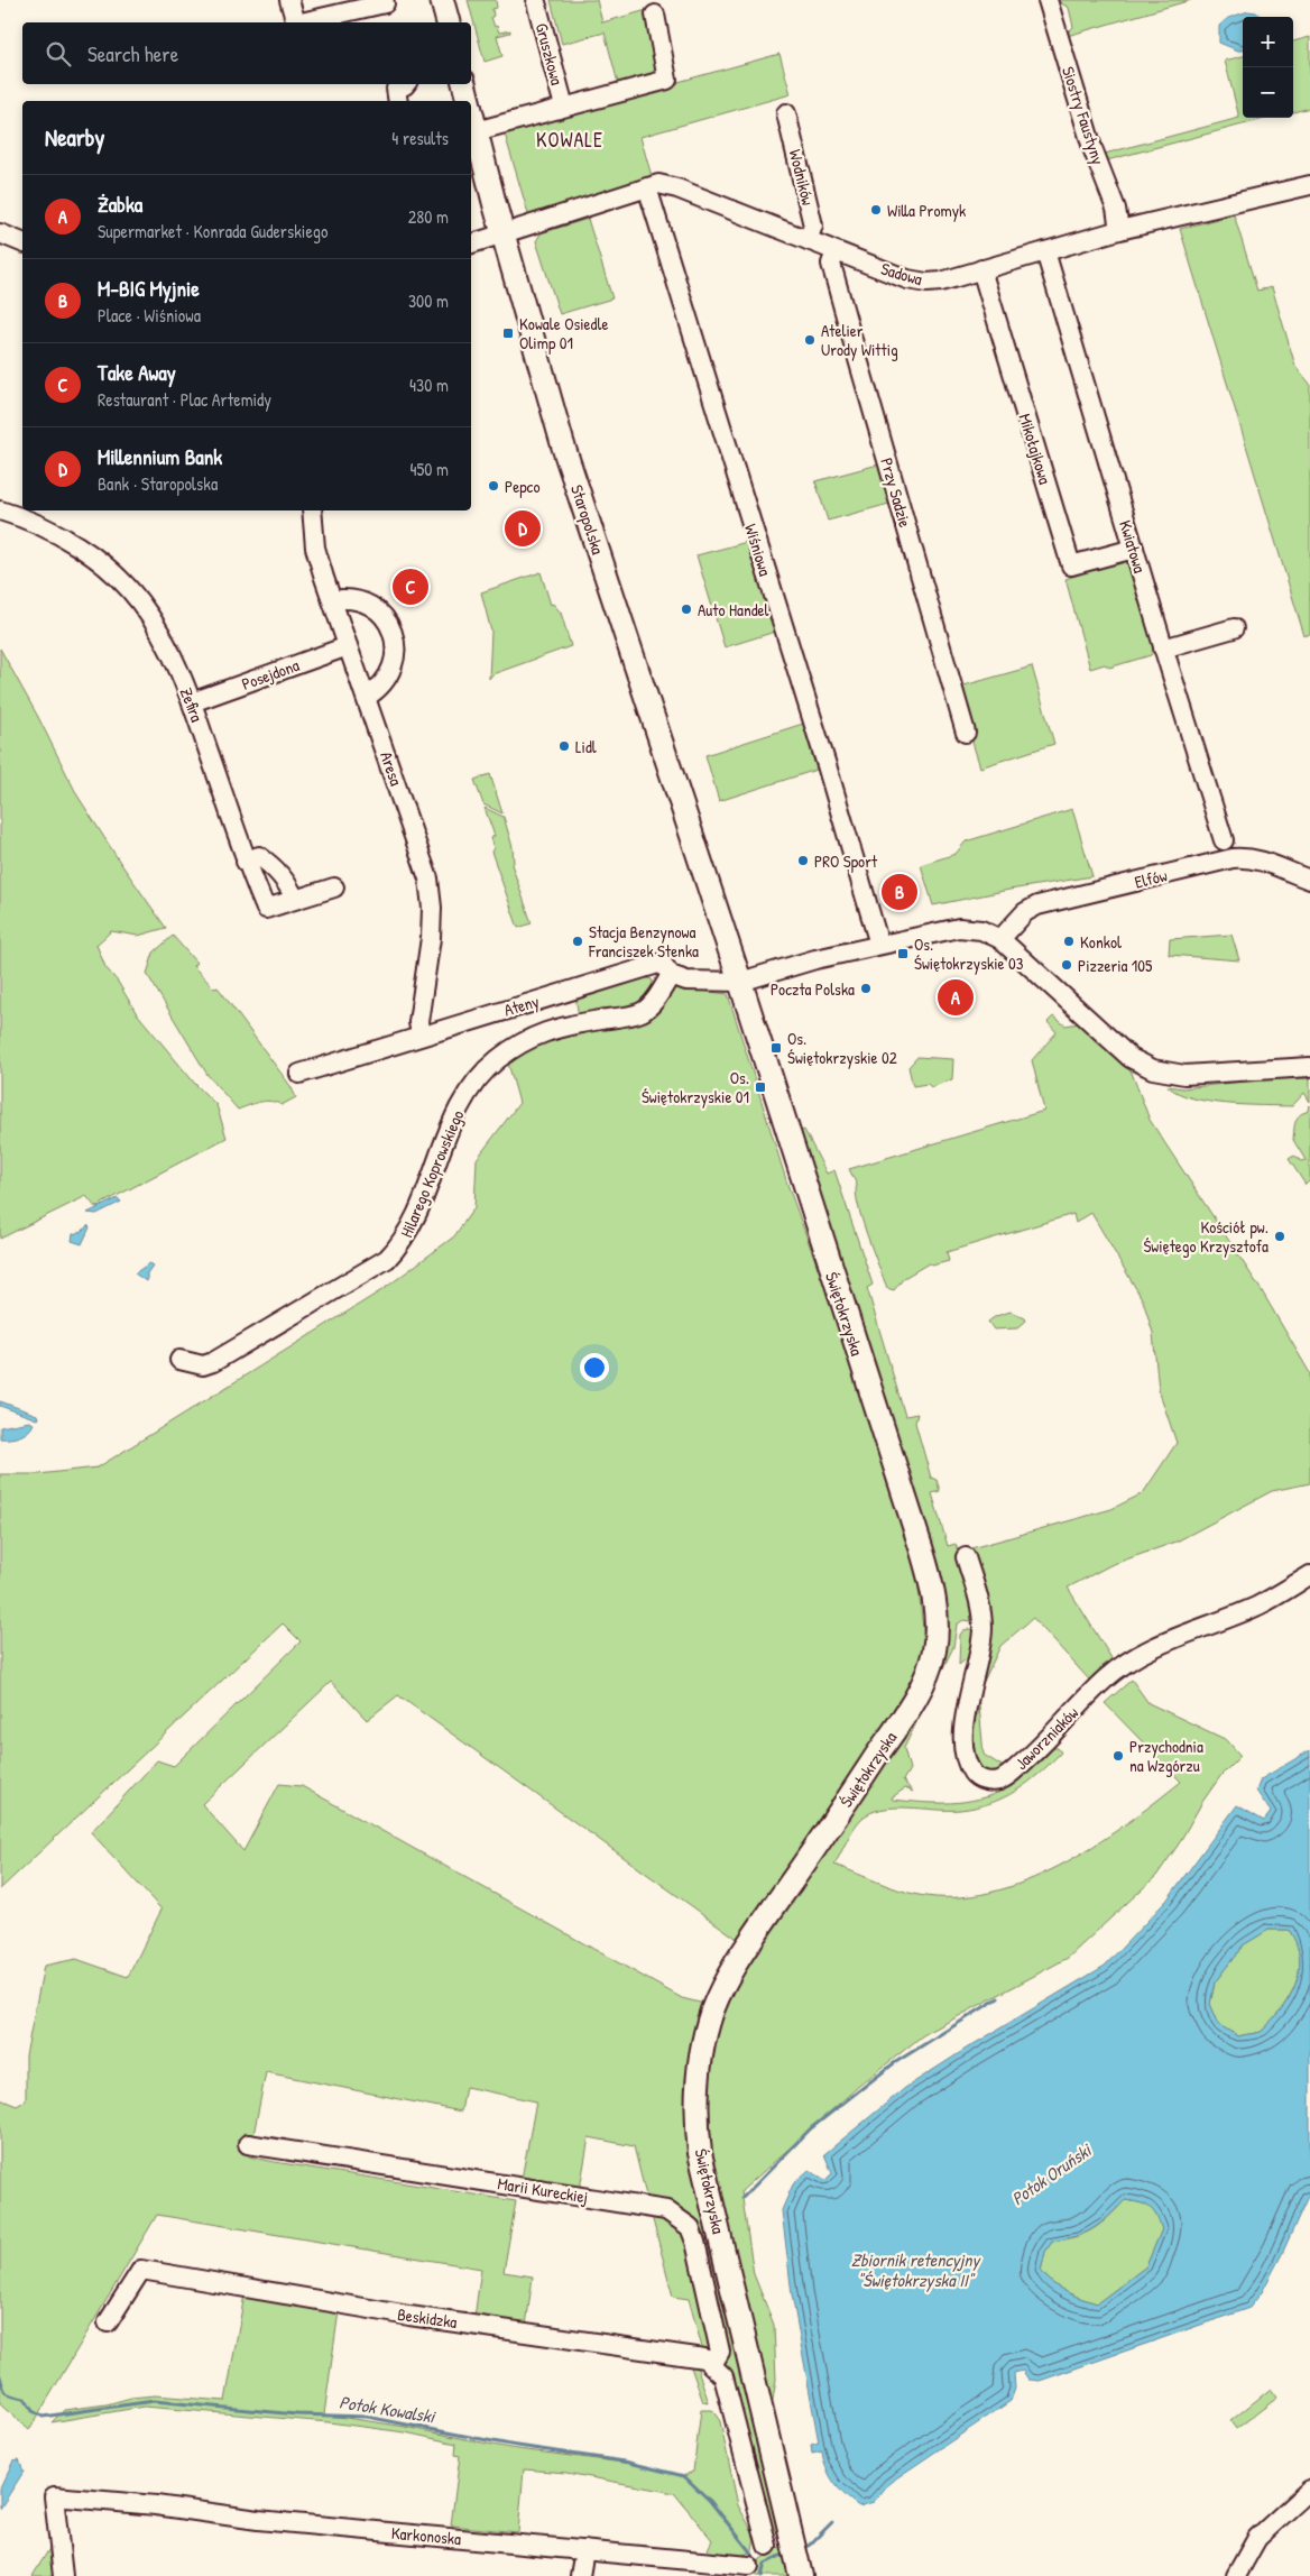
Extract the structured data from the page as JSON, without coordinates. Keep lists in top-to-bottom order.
{
  "streets": {
    "main road": ["Staropolska", "Świętokrzyska"],
    "street": [
      "Gruszkowa",
      "Siostry Faustyny",
      "Wodników",
      "Sadowa",
      "Mikołajkowa",
      "Przy Sadzie",
      "Kwiatowa",
      "Wiśniowa",
      "Posejdona",
      "Zefira",
      "Aresa",
      "Elfów",
      "Ateny",
      "Hilarego Koprowskiego",
      "Jaworzniaków",
      "Marii Kureckiej",
      "Beskidzka",
      "Karkonoska"
    ]
  },
  "crossings": [
    ["Siostry Faustyny", "Sadowa"],
    ["Wodników", "Sadowa"],
    ["Sadowa", "Mikołajkowa"],
    ["Sadowa", "Przy Sadzie"],
    ["Sadowa", "Staropolska"],
    ["Sadowa", "Kwiatowa"],
    ["Sadowa", "Wiśniowa"],
    ["Mikołajkowa", "Kwiatowa"],
    ["Staropolska", "Świętokrzyska"],
    ["Wiśniowa", "Ateny"],
    ["Posejdona", "Zefira"],
    ["Posejdona", "Aresa"],
    ["Aresa", "Ateny"],
    ["Elfów", "Ateny"],
    ["Ateny", "Hilarego Koprowskiego"],
    ["Ateny", "Świętokrzyska"],
    ["Świętokrzyska", "Karkonoska"],
    ["Marii Kureckiej", "Beskidzka"]
  ],
  "districts": ["KOWALE"],
  "water": ["Potok Oruński", "Zbiornik retencyjny \"Świętokrzyska II\"", "Potok Kowalski"],
  "places": {
    "other": [
      "Willa Promyk",
      "Atelier Urody Wittig",
      "Pepco",
      "Auto Handel",
      "Lidl",
      "PRO Sport",
      "Stacja Benzynowa Franciszek Stenka",
      "Konkol",
      "Pizzeria 105",
      "Poczta Polska",
      "Kościół pw. Świętego Krzysztofa",
      "Przychodnia na Wzgórzu"
    ],
    "transit": [
      "Kowale Osiedle Olimp 01",
      "Os. Świętokrzyskie 03",
      "Os. Świętokrzyskie 02",
      "Os. Świętokrzyskie 01"
    ]
  },
  "page": {
    "map_buttons": ["+", "−"],
    "search": "Search here",
    "heading": ["Nearby", "4 results"],
    "list": [
      {
        "mark": "A",
        "name": "Żabka",
        "note": "Supermarket · Konrada Guderskiego",
        "value": "280 m"
      },
      {
        "mark": "B",
        "name": "M-BIG Myjnie",
        "note": "Place · Wiśniowa",
        "value": "300 m"
      },
      {
        "mark": "C",
        "name": "Take Away",
        "note": "Restaurant · Plac Artemidy",
        "value": "430 m"
      },
      {
        "mark": "D",
        "name": "Millennium Bank",
        "note": "Bank · Staropolska",
        "value": "450 m"
      }
    ],
    "pins": [
      "D",
      "C",
      "B",
      "A"
    ]
  }
}
